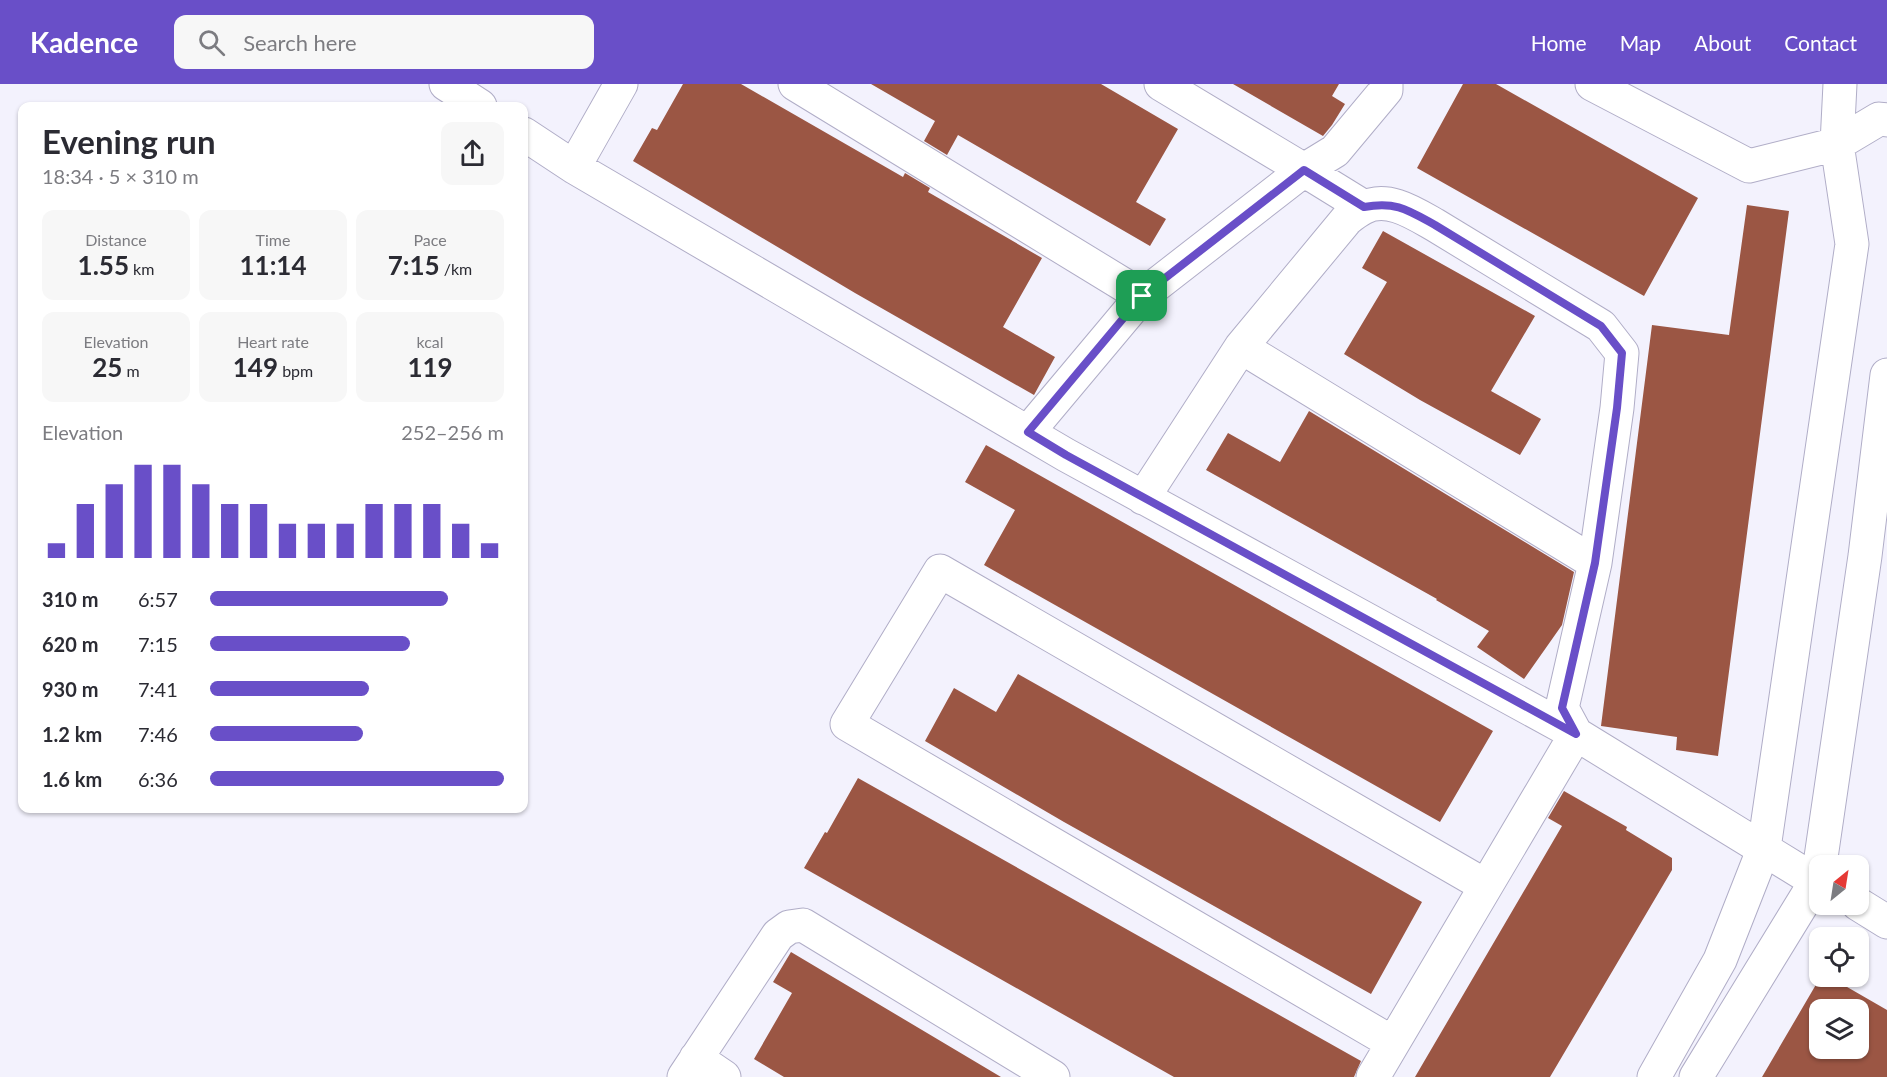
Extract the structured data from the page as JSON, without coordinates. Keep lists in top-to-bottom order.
{
  "north": "top right",
  "page": {
    "header": "Kadence",
    "search": "Search here",
    "nav": [
      "Home",
      "Map",
      "About",
      "Contact"
    ],
    "heading": ["Evening run", "18:34 · 5 × 310 m"],
    "stats": [
      ["Distance", "1.55 km"],
      ["Time", "11:14"],
      ["Pace", "7:15 /km"],
      ["Elevation", "25 m"],
      ["Heart rate", "149 bpm"],
      ["kcal", "119"]
    ],
    "chart": ["Elevation", "252–256 m"],
    "list": [
      {
        "name": "310 m",
        "note": "6:57"
      },
      {
        "name": "620 m",
        "note": "7:15"
      },
      {
        "name": "930 m",
        "note": "7:41"
      },
      {
        "name": "1.2 km",
        "note": "7:46"
      },
      {
        "name": "1.6 km",
        "note": "6:36"
      }
    ]
  }
}
